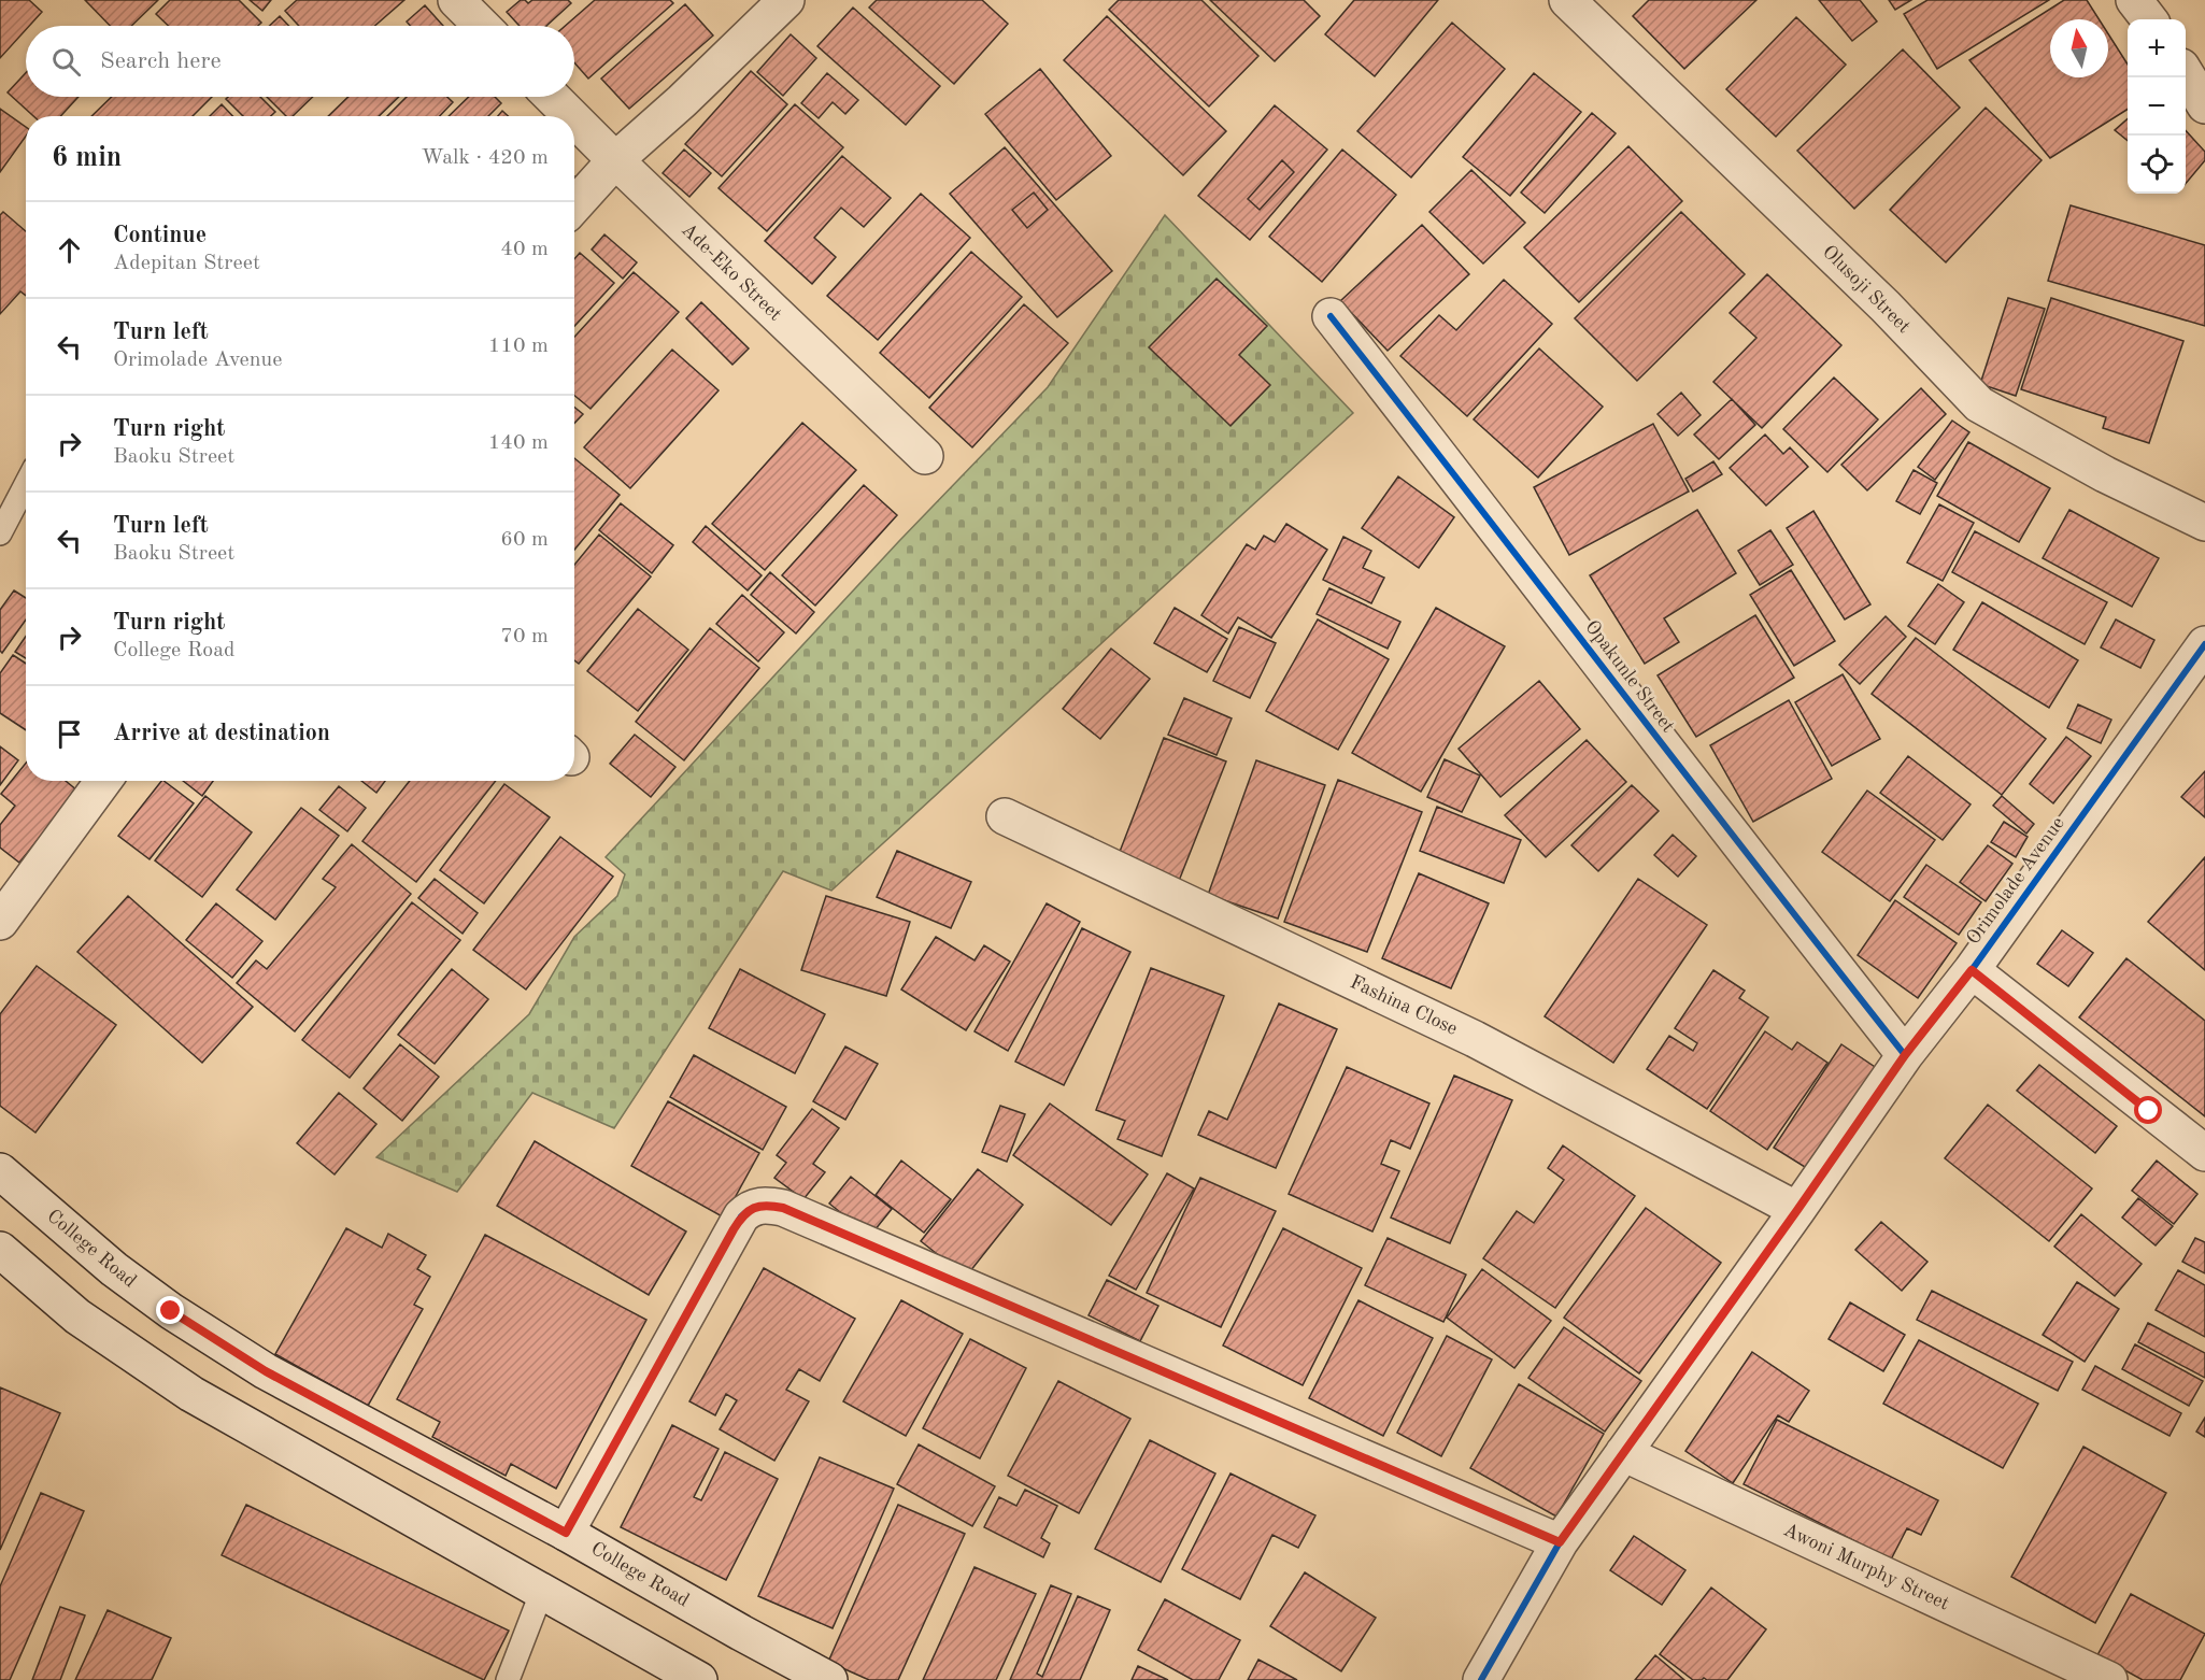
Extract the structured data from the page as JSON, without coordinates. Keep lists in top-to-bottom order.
{
  "streets": {
    "street": [
      "Ade-Eko Street",
      "Olusoji Street",
      "Opakunle Street",
      "Orimolade Avenue",
      "Fashina Close",
      "College Road",
      "Awoni Murphy Street"
    ]
  },
  "crossings": [
    ["Opakunle Street", "Orimolade Avenue"],
    ["Orimolade Avenue", "Fashina Close"],
    ["Orimolade Avenue", "Awoni Murphy Street"]
  ],
  "north": "top",
  "page": {
    "map_buttons": ["+", "−"],
    "search": "Search here",
    "heading": ["6 min", "Walk · 420 m"],
    "list": [
      ["Continue", "Adepitan Street", "40 m"],
      ["Turn left", "Orimolade Avenue", "110 m"],
      ["Turn right", "Baoku Street", "140 m"],
      ["Turn left", "Baoku Street", "60 m"],
      ["Turn right", "College Road", "70 m"],
      "Arrive at destination"
    ]
  }
}
